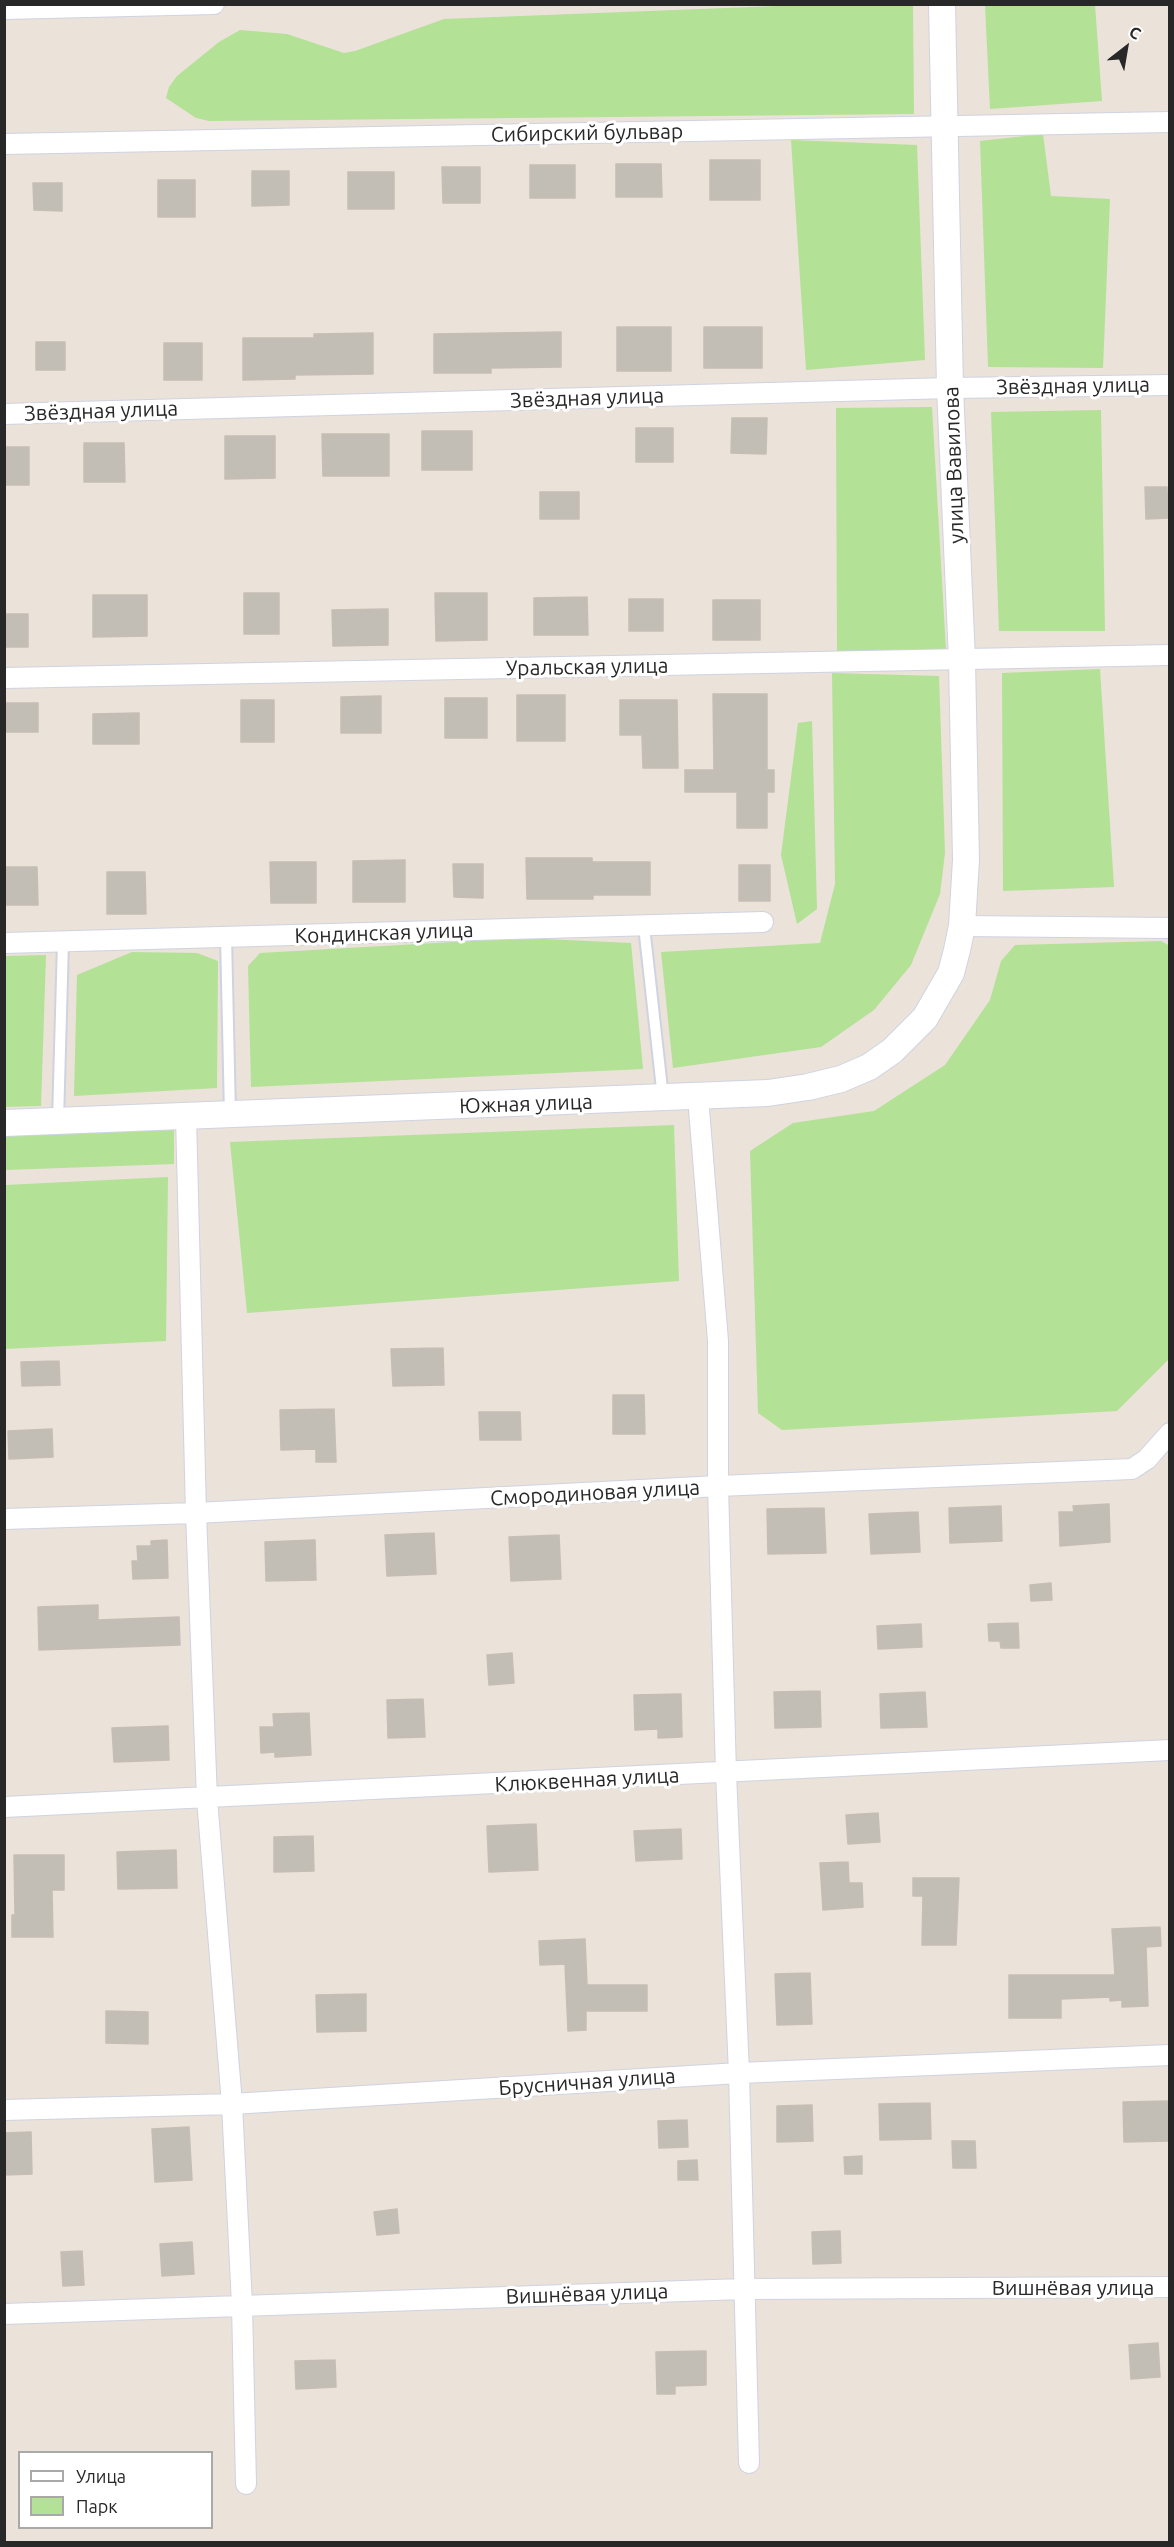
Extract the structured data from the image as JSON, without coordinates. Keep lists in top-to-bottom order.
{
  "streets": {
    "street": [
      "Сибирский бульвар",
      "Звёздная улица",
      "улица Вавилова",
      "Уральская улица",
      "Кондинская улица",
      "Южная улица",
      "Смородиновая улица",
      "Клюквенная улица",
      "Брусничная улица",
      "Вишнёвая улица"
    ]
  },
  "crossings": [
    ["Сибирский бульвар", "улица Вавилова"],
    ["Звёздная улица", "улица Вавилова"],
    ["улица Вавилова", "Уральская улица"],
    ["улица Вавилова", "Южная улица"]
  ],
  "legend": ["Улица", "Парк"],
  "north": "top right"
}
